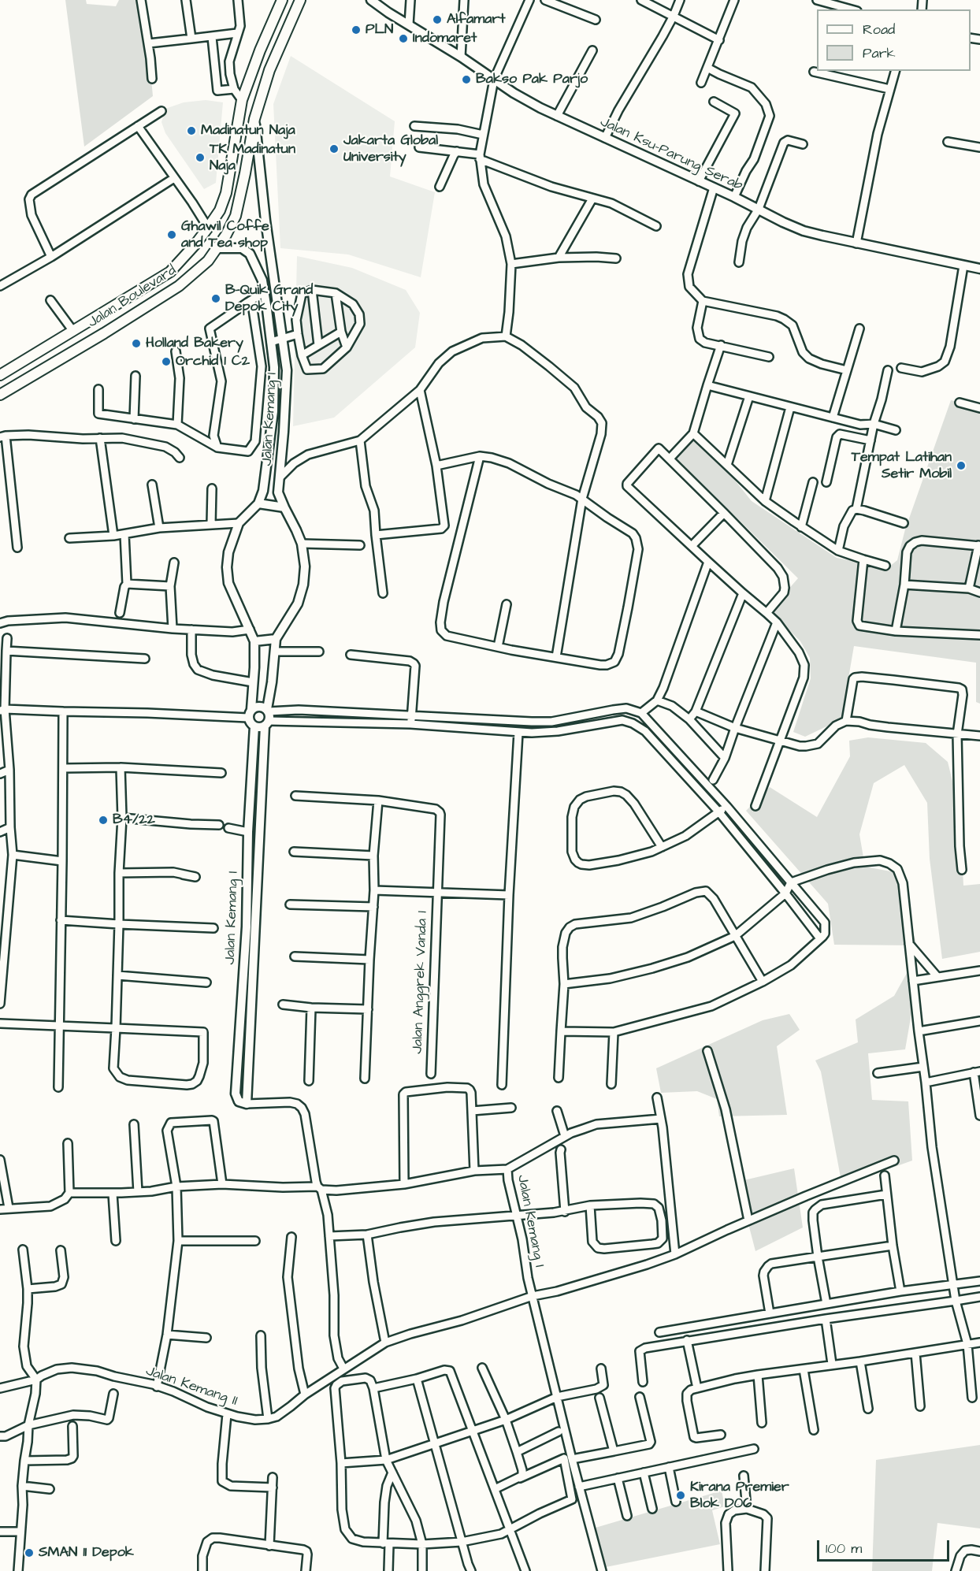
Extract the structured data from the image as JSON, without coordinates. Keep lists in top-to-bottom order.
{
  "streets": {
    "main road": ["Jalan Boulevard"],
    "street": [
      "Jalan Ksu-Parung Serab",
      "Jalan Kemang I",
      "Jalan Anggrek Vanda 1",
      "Jalan Kemang II"
    ]
  },
  "crossings": [
    ["Jalan Boulevard", "Jalan Kemang I"],
    ["Jalan Kemang I", "Jalan Kemang II"]
  ],
  "places": [
    "Alfamart",
    "PLN",
    "Indomaret",
    "Bakso Pak Parjo",
    "Madinatun Naja",
    "Jakarta Global University",
    "TK Madinatun Naja",
    "Ghawil Coffe and Tea shop",
    "B-Quik Grand Depok City",
    "Holland Bakery",
    "Orchid 1 C2",
    "Tempat Latihan Setir Mobil",
    "B4/22",
    "Kirana Premier Blok D06",
    "SMAN 11 Depok"
  ],
  "legend": ["Road", "Park"],
  "scale_bar": "100 m"
}
